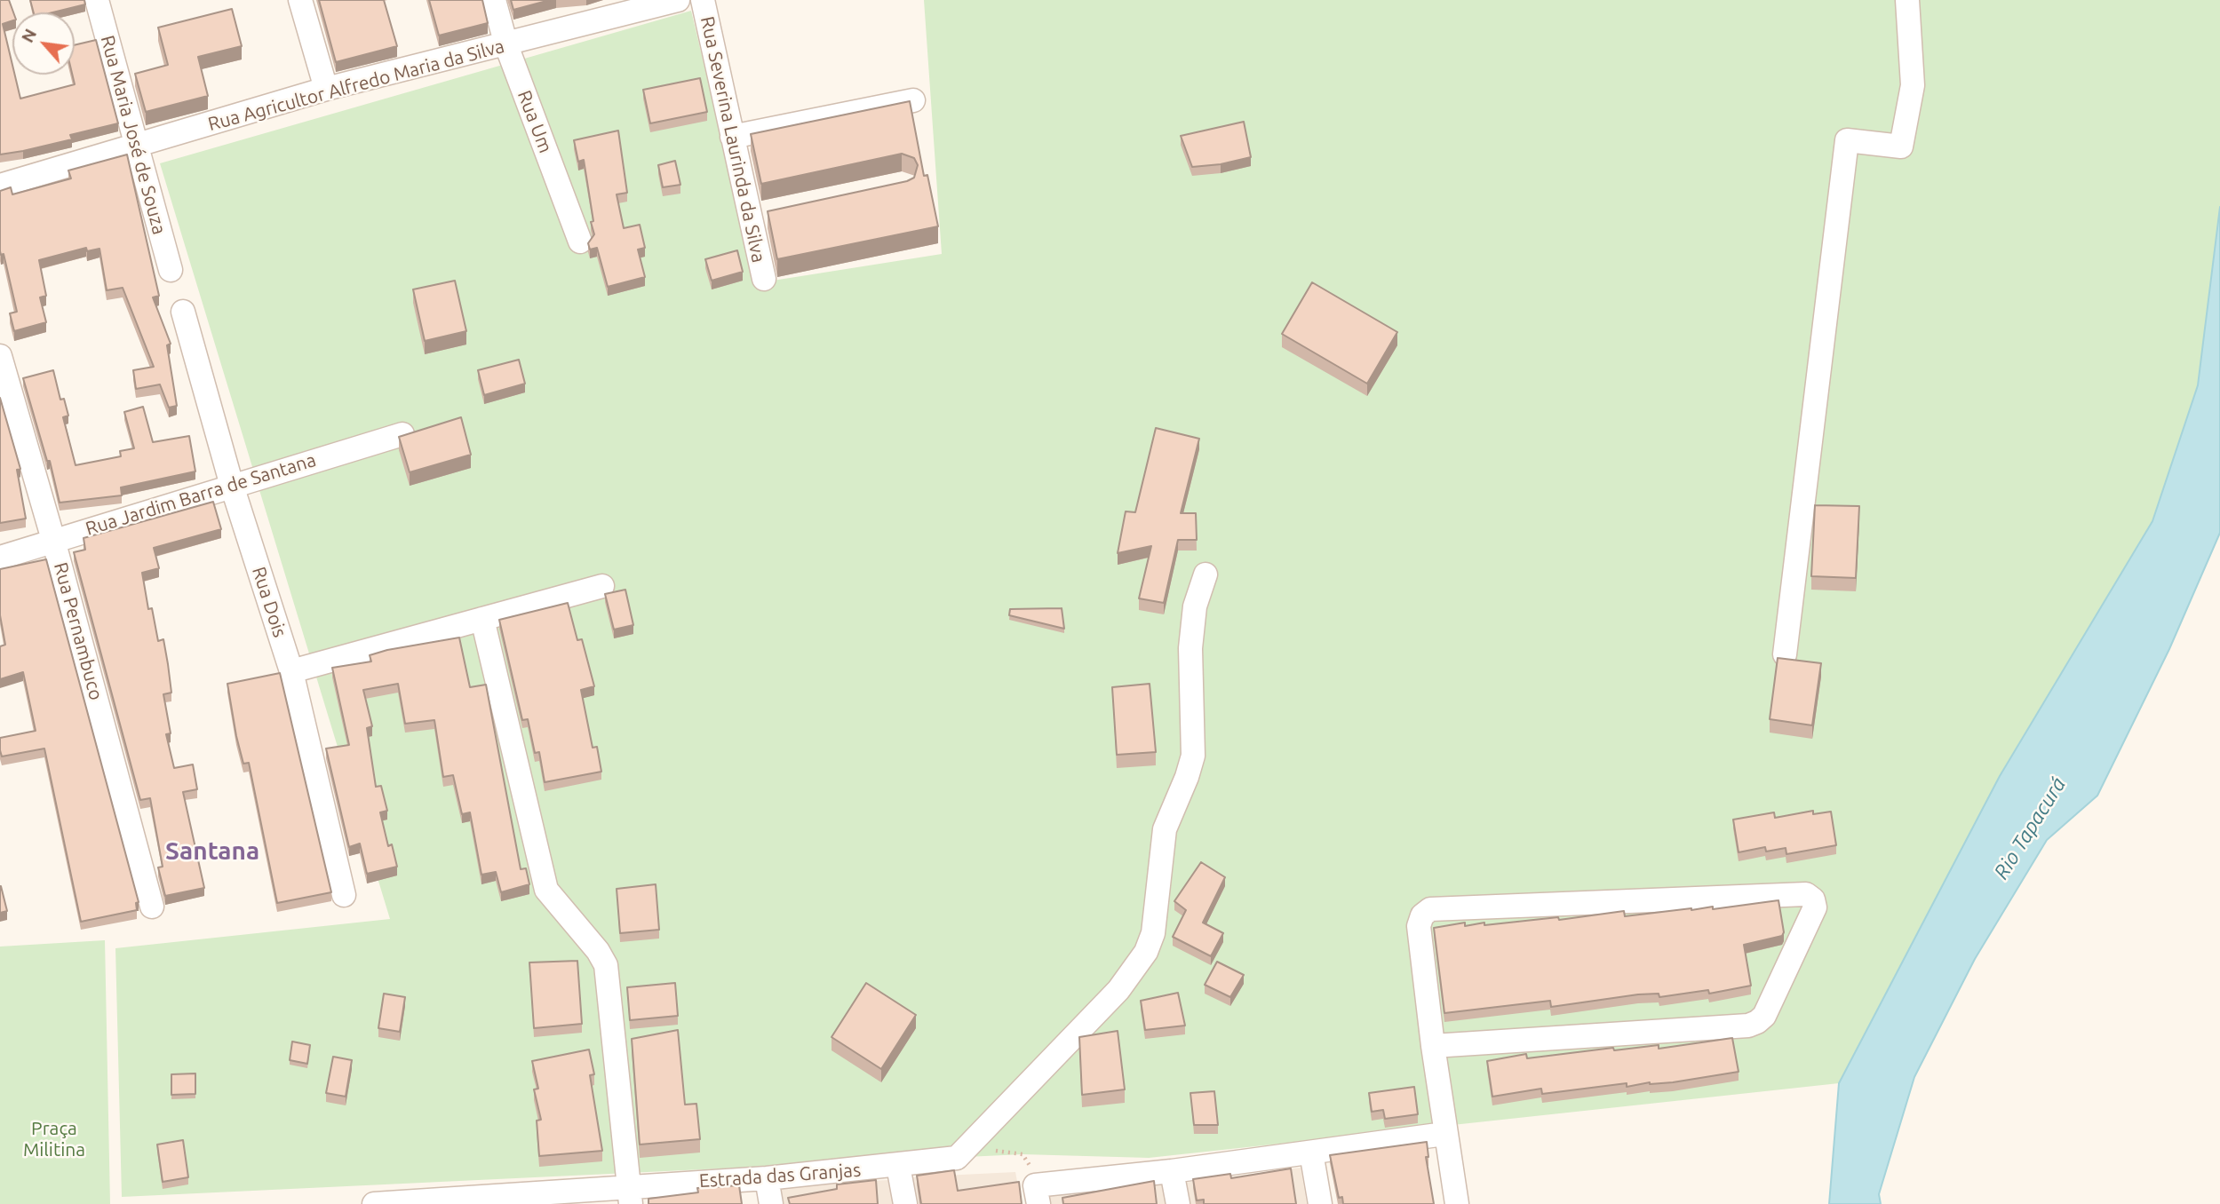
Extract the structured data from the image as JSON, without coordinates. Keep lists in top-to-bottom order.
{
  "streets": {
    "street": [
      "Rua Agricultor Alfredo Maria da Silva",
      "Rua Um",
      "Rua Maria José de Souza",
      "Rua Severina Laurinda da Silva",
      "Rua Jardim Barra de Santana",
      "Rua Dois",
      "Rua Pernambuco",
      "Estrada das Granjas"
    ]
  },
  "crossings": [
    ["Rua Agricultor Alfredo Maria da Silva", "Rua Um"],
    ["Rua Agricultor Alfredo Maria da Silva", "Rua Maria José de Souza"],
    ["Rua Jardim Barra de Santana", "Rua Dois"],
    ["Rua Jardim Barra de Santana", "Rua Pernambuco"]
  ],
  "districts": ["Santana"],
  "water": ["Rio Tapacurá"],
  "parks": ["Praça Militina"],
  "north": "top left"
}
